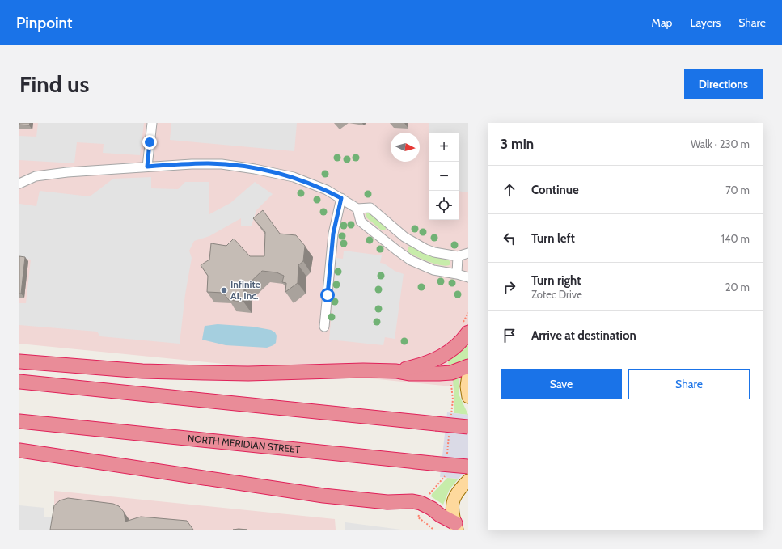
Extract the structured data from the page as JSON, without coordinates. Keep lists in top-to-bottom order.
{
  "streets": {
    "highway": ["NORTH MERIDIAN STREET"]
  },
  "places": ["Infinite AI, Inc."],
  "north": "right",
  "page": {
    "header": "Pinpoint",
    "nav": ["Map", "Layers", "Share"],
    "buttons": [
      "Directions",
      ["Save", "Share"]
    ],
    "title": "Find us",
    "heading": ["3 min", "Walk · 230 m"],
    "map_buttons": ["+", "−"],
    "list": [
      ["Continue", "70 m"],
      ["Turn left", "140 m"],
      ["Turn right", "Zotec Drive", "20 m"],
      "Arrive at destination"
    ]
  }
}
